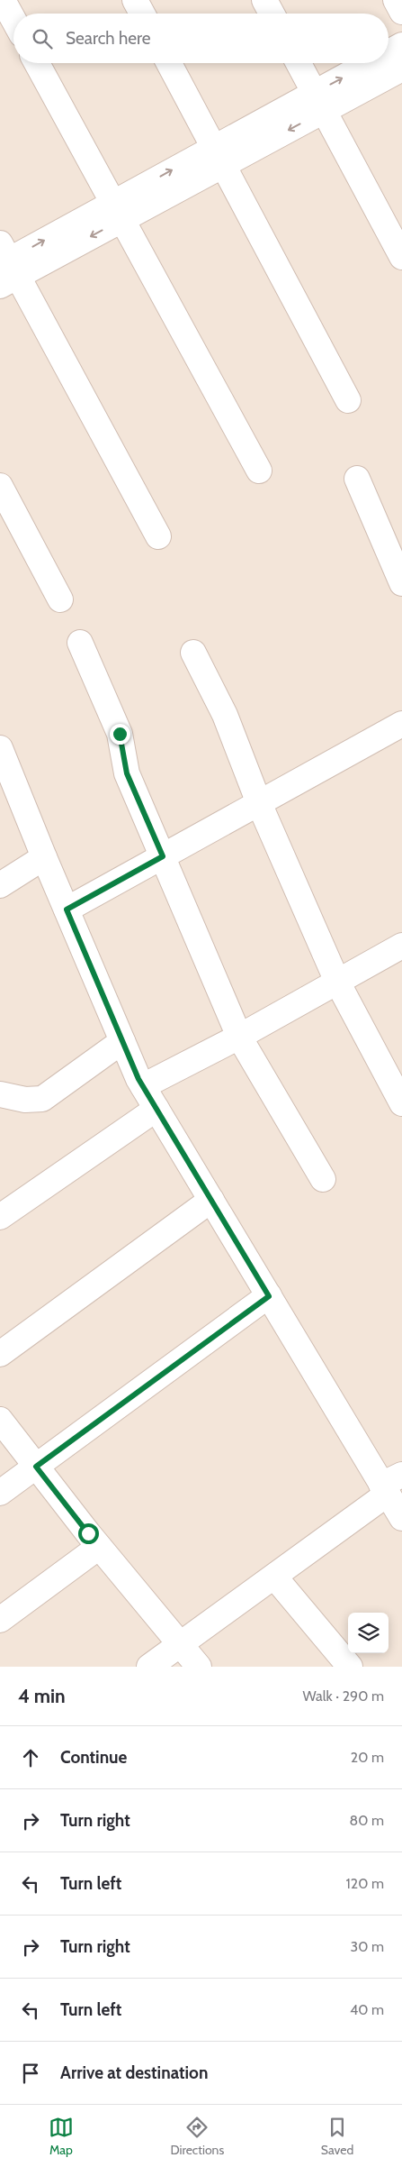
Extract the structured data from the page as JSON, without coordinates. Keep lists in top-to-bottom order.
{
  "page": {
    "search": "Search here",
    "heading": ["4 min", "Walk · 290 m"],
    "list": [
      ["Continue", "20 m"],
      ["Turn right", "80 m"],
      ["Turn left", "120 m"],
      ["Turn right", "30 m"],
      ["Turn left", "40 m"],
      "Arrive at destination"
    ],
    "nav": ["Map", "Directions", "Saved"]
  }
}
